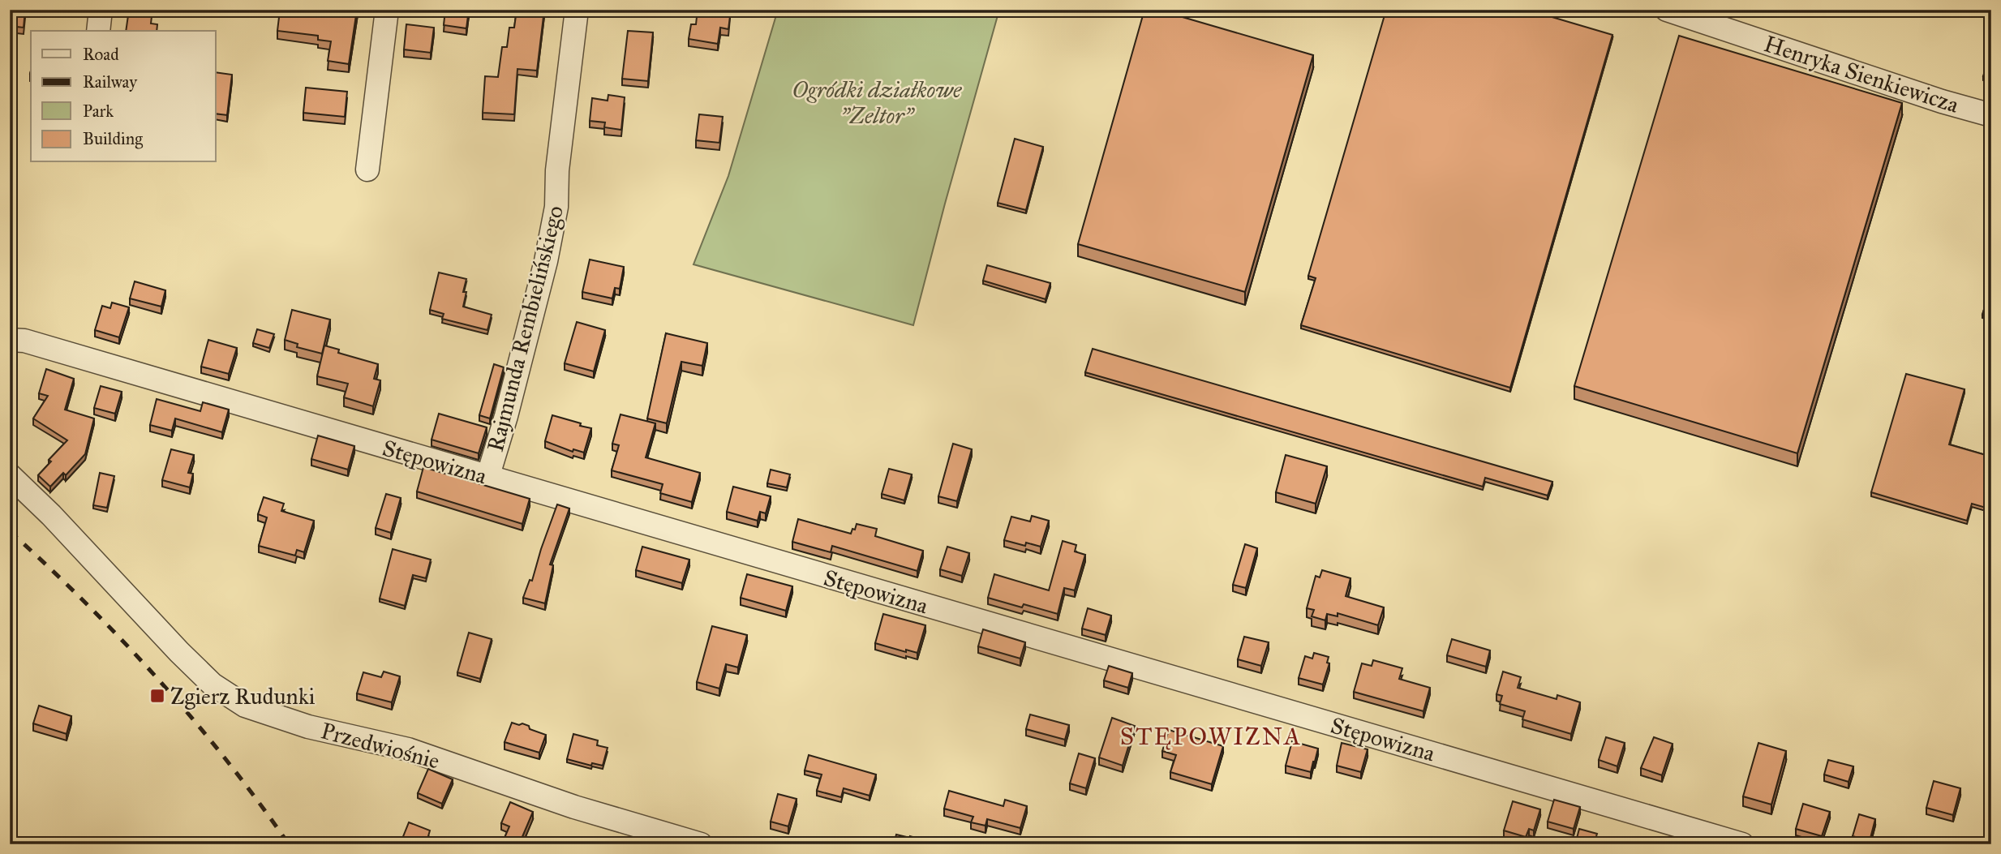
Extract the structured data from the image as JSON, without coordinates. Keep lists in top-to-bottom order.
{
  "streets": {
    "street": [
      "Henryka Sienkiewicza",
      "Rajmunda Rembielińskiego",
      "Stępowizna",
      "Przedwiośnie"
    ]
  },
  "crossings": [
    ["Rajmunda Rembielińskiego", "Stępowizna"]
  ],
  "districts": ["STĘPOWIZNA"],
  "parks": ["Ogródki działkowe \"Zeltor\""],
  "places": {
    "transit": ["Zgierz Rudunki"]
  },
  "legend": [
    "Road",
    "Railway",
    "Park",
    "Building"
  ]
}
